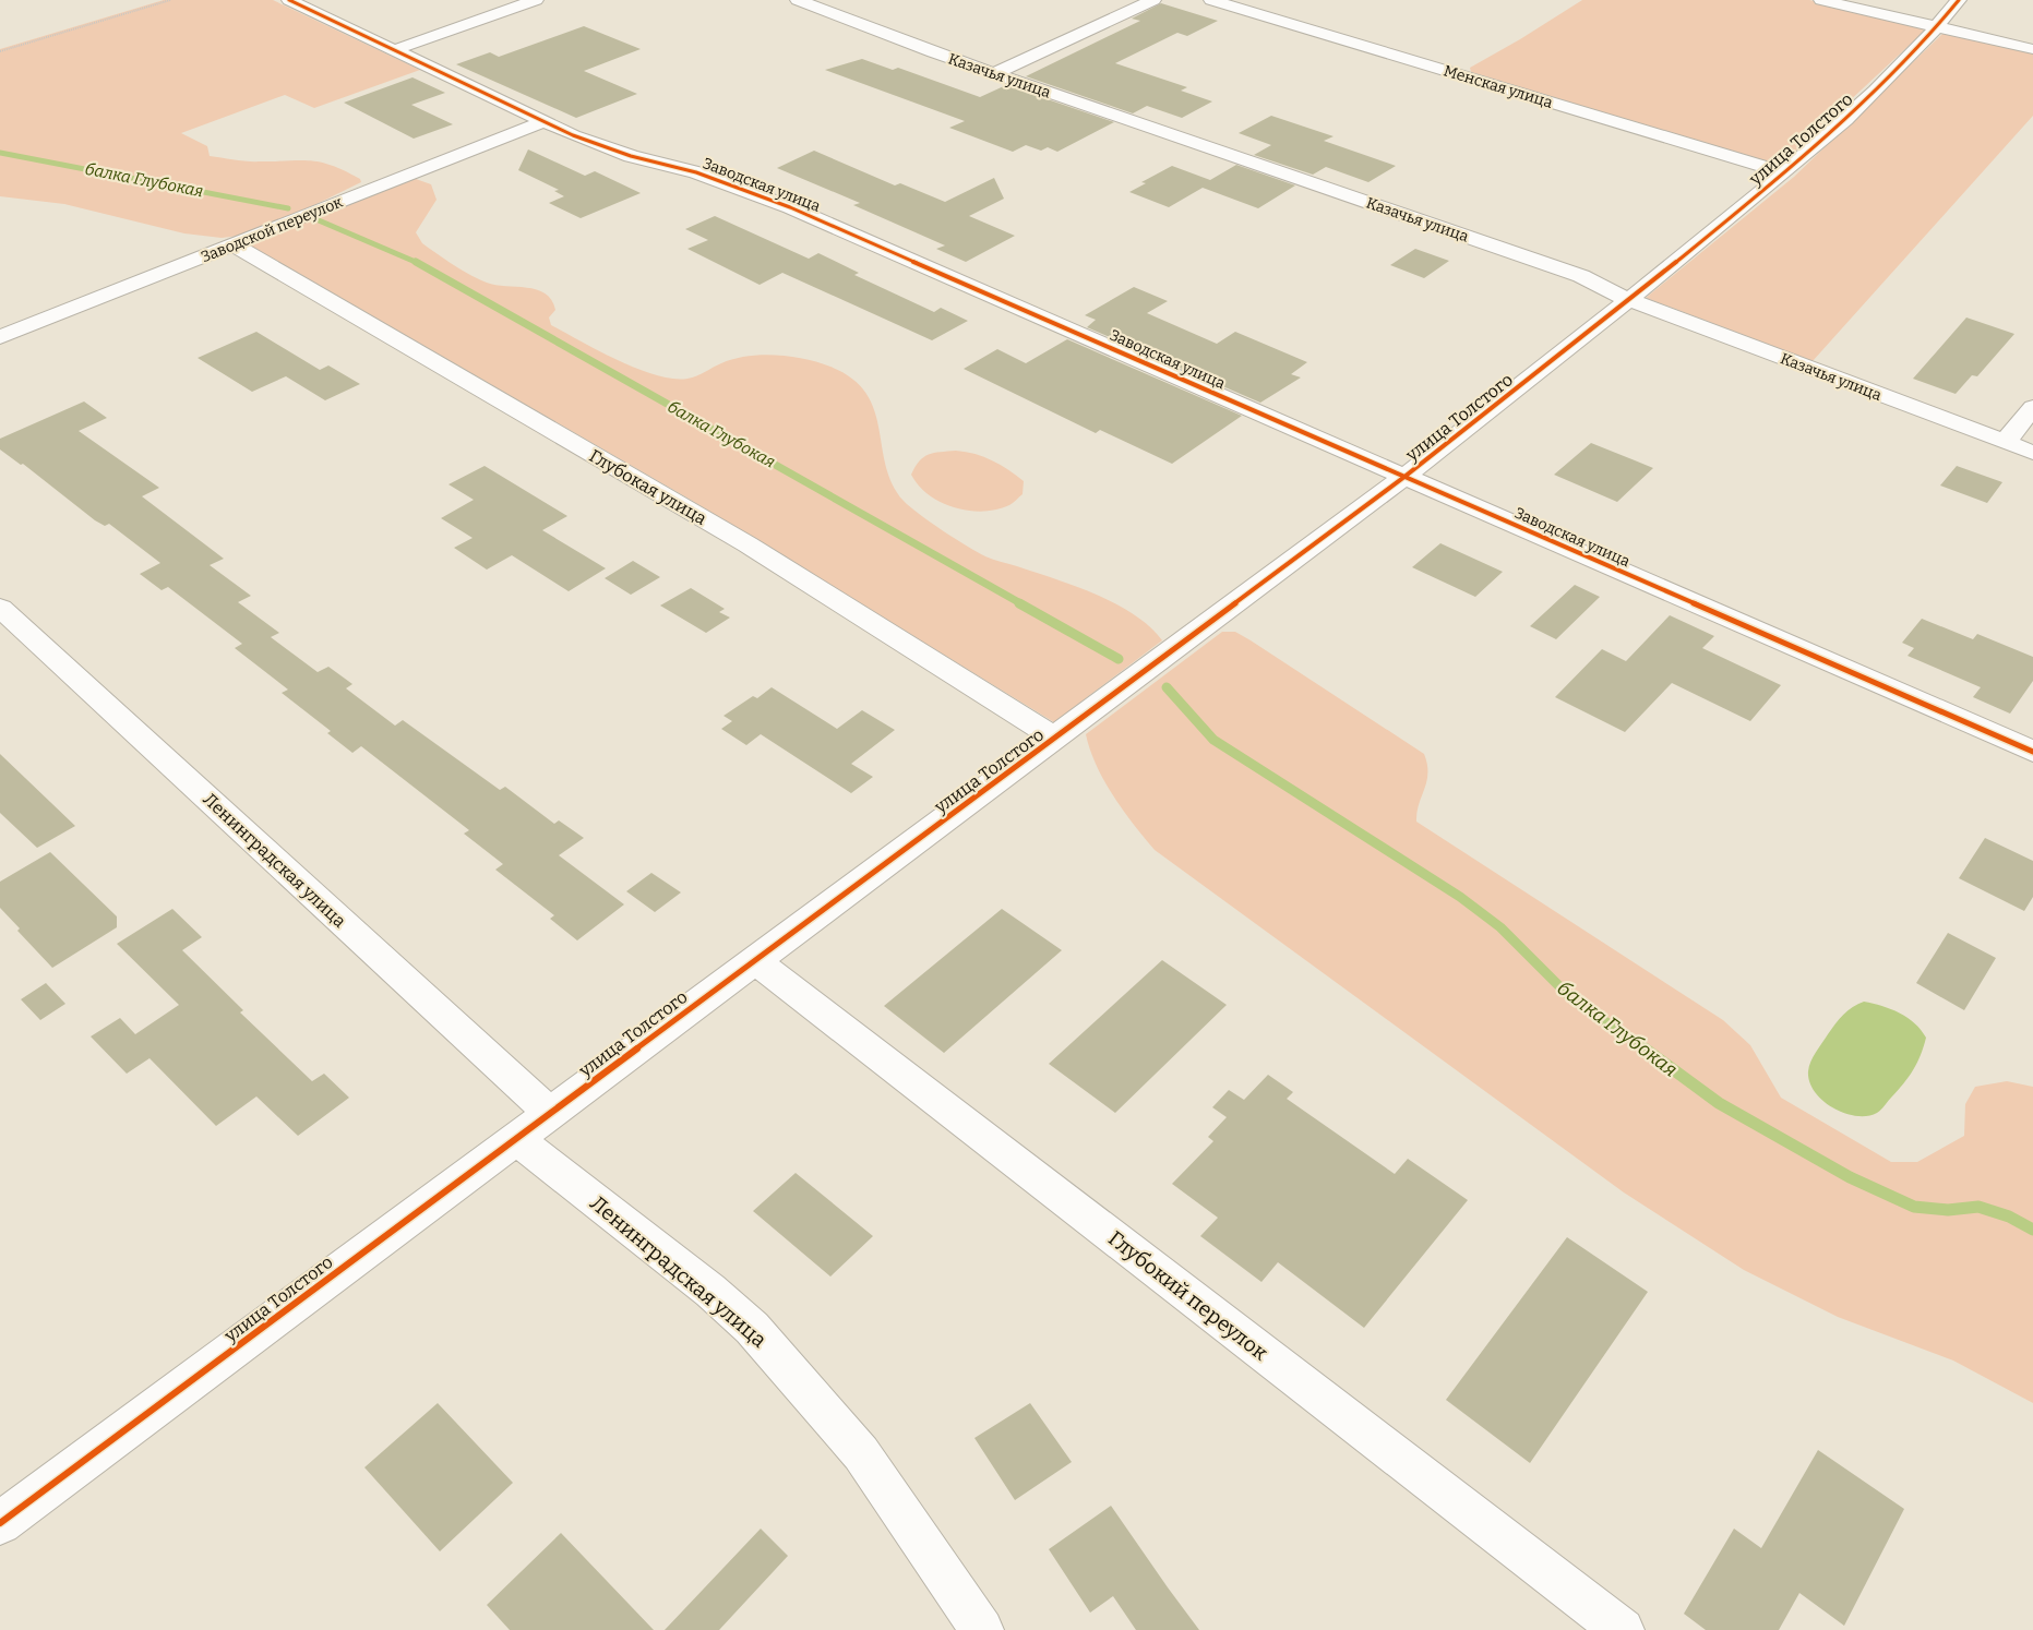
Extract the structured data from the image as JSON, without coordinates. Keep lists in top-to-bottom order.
{
  "streets": {
    "street": [
      "Казачья улица",
      "Менская улица",
      "улица Толстого",
      "Заводская улица",
      "Заводской переулок",
      "Глубокая улица",
      "Ленинградская улица",
      "Глубокий переулок"
    ]
  },
  "crossings": [
    ["Казачья улица", "улица Толстого"],
    ["Менская улица", "улица Толстого"],
    ["улица Толстого", "Заводская улица"],
    ["улица Толстого", "Глубокая улица"],
    ["улица Толстого", "Ленинградская улица"],
    ["улица Толстого", "Глубокий переулок"],
    ["Заводская улица", "Заводской переулок"],
    ["Заводской переулок", "Глубокая улица"]
  ],
  "water": ["балка Глубокая"]
}
